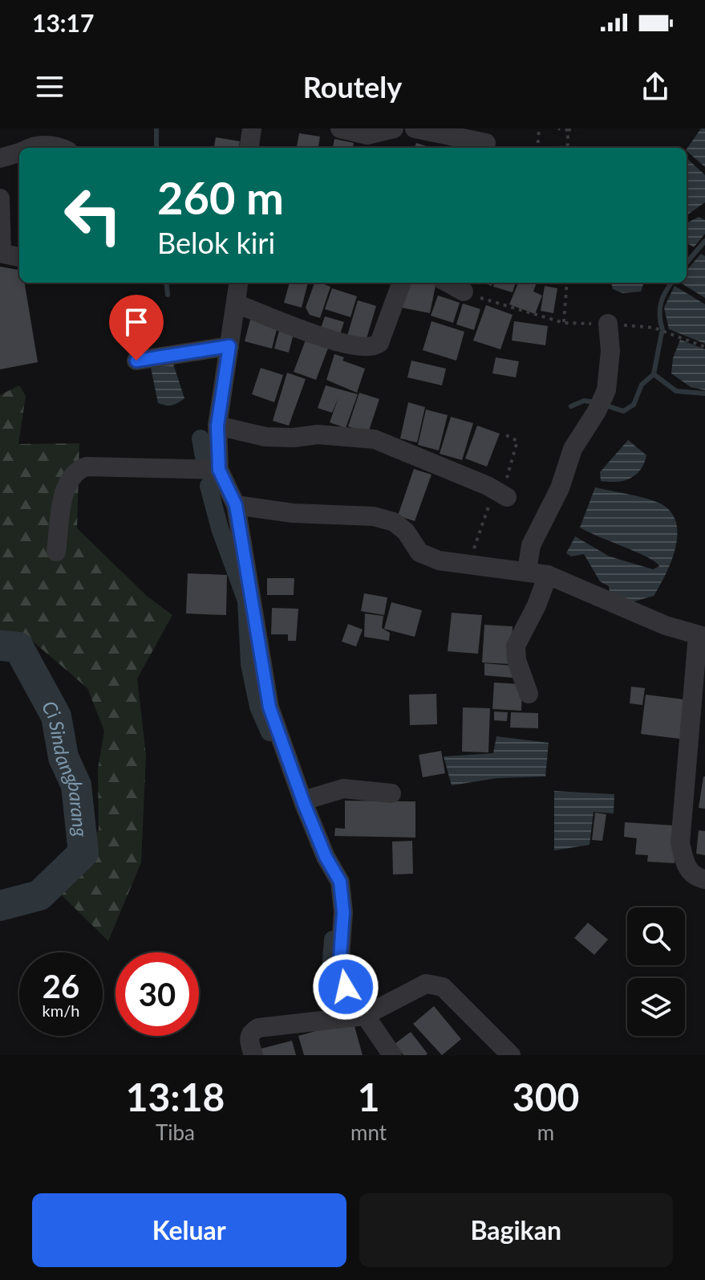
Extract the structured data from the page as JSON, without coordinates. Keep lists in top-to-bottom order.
{
  "water": ["Ci Sindangbarang"],
  "page": {
    "status": "13:17",
    "header": "Routely",
    "turn": ["260 m", "Belok kiri"],
    "speed": "26 km/h",
    "limit": "30",
    "eta": [
      "13:18",
      "Tiba",
      "1",
      "mnt",
      "300",
      "m"
    ],
    "buttons": ["Keluar", "Bagikan"]
  }
}
